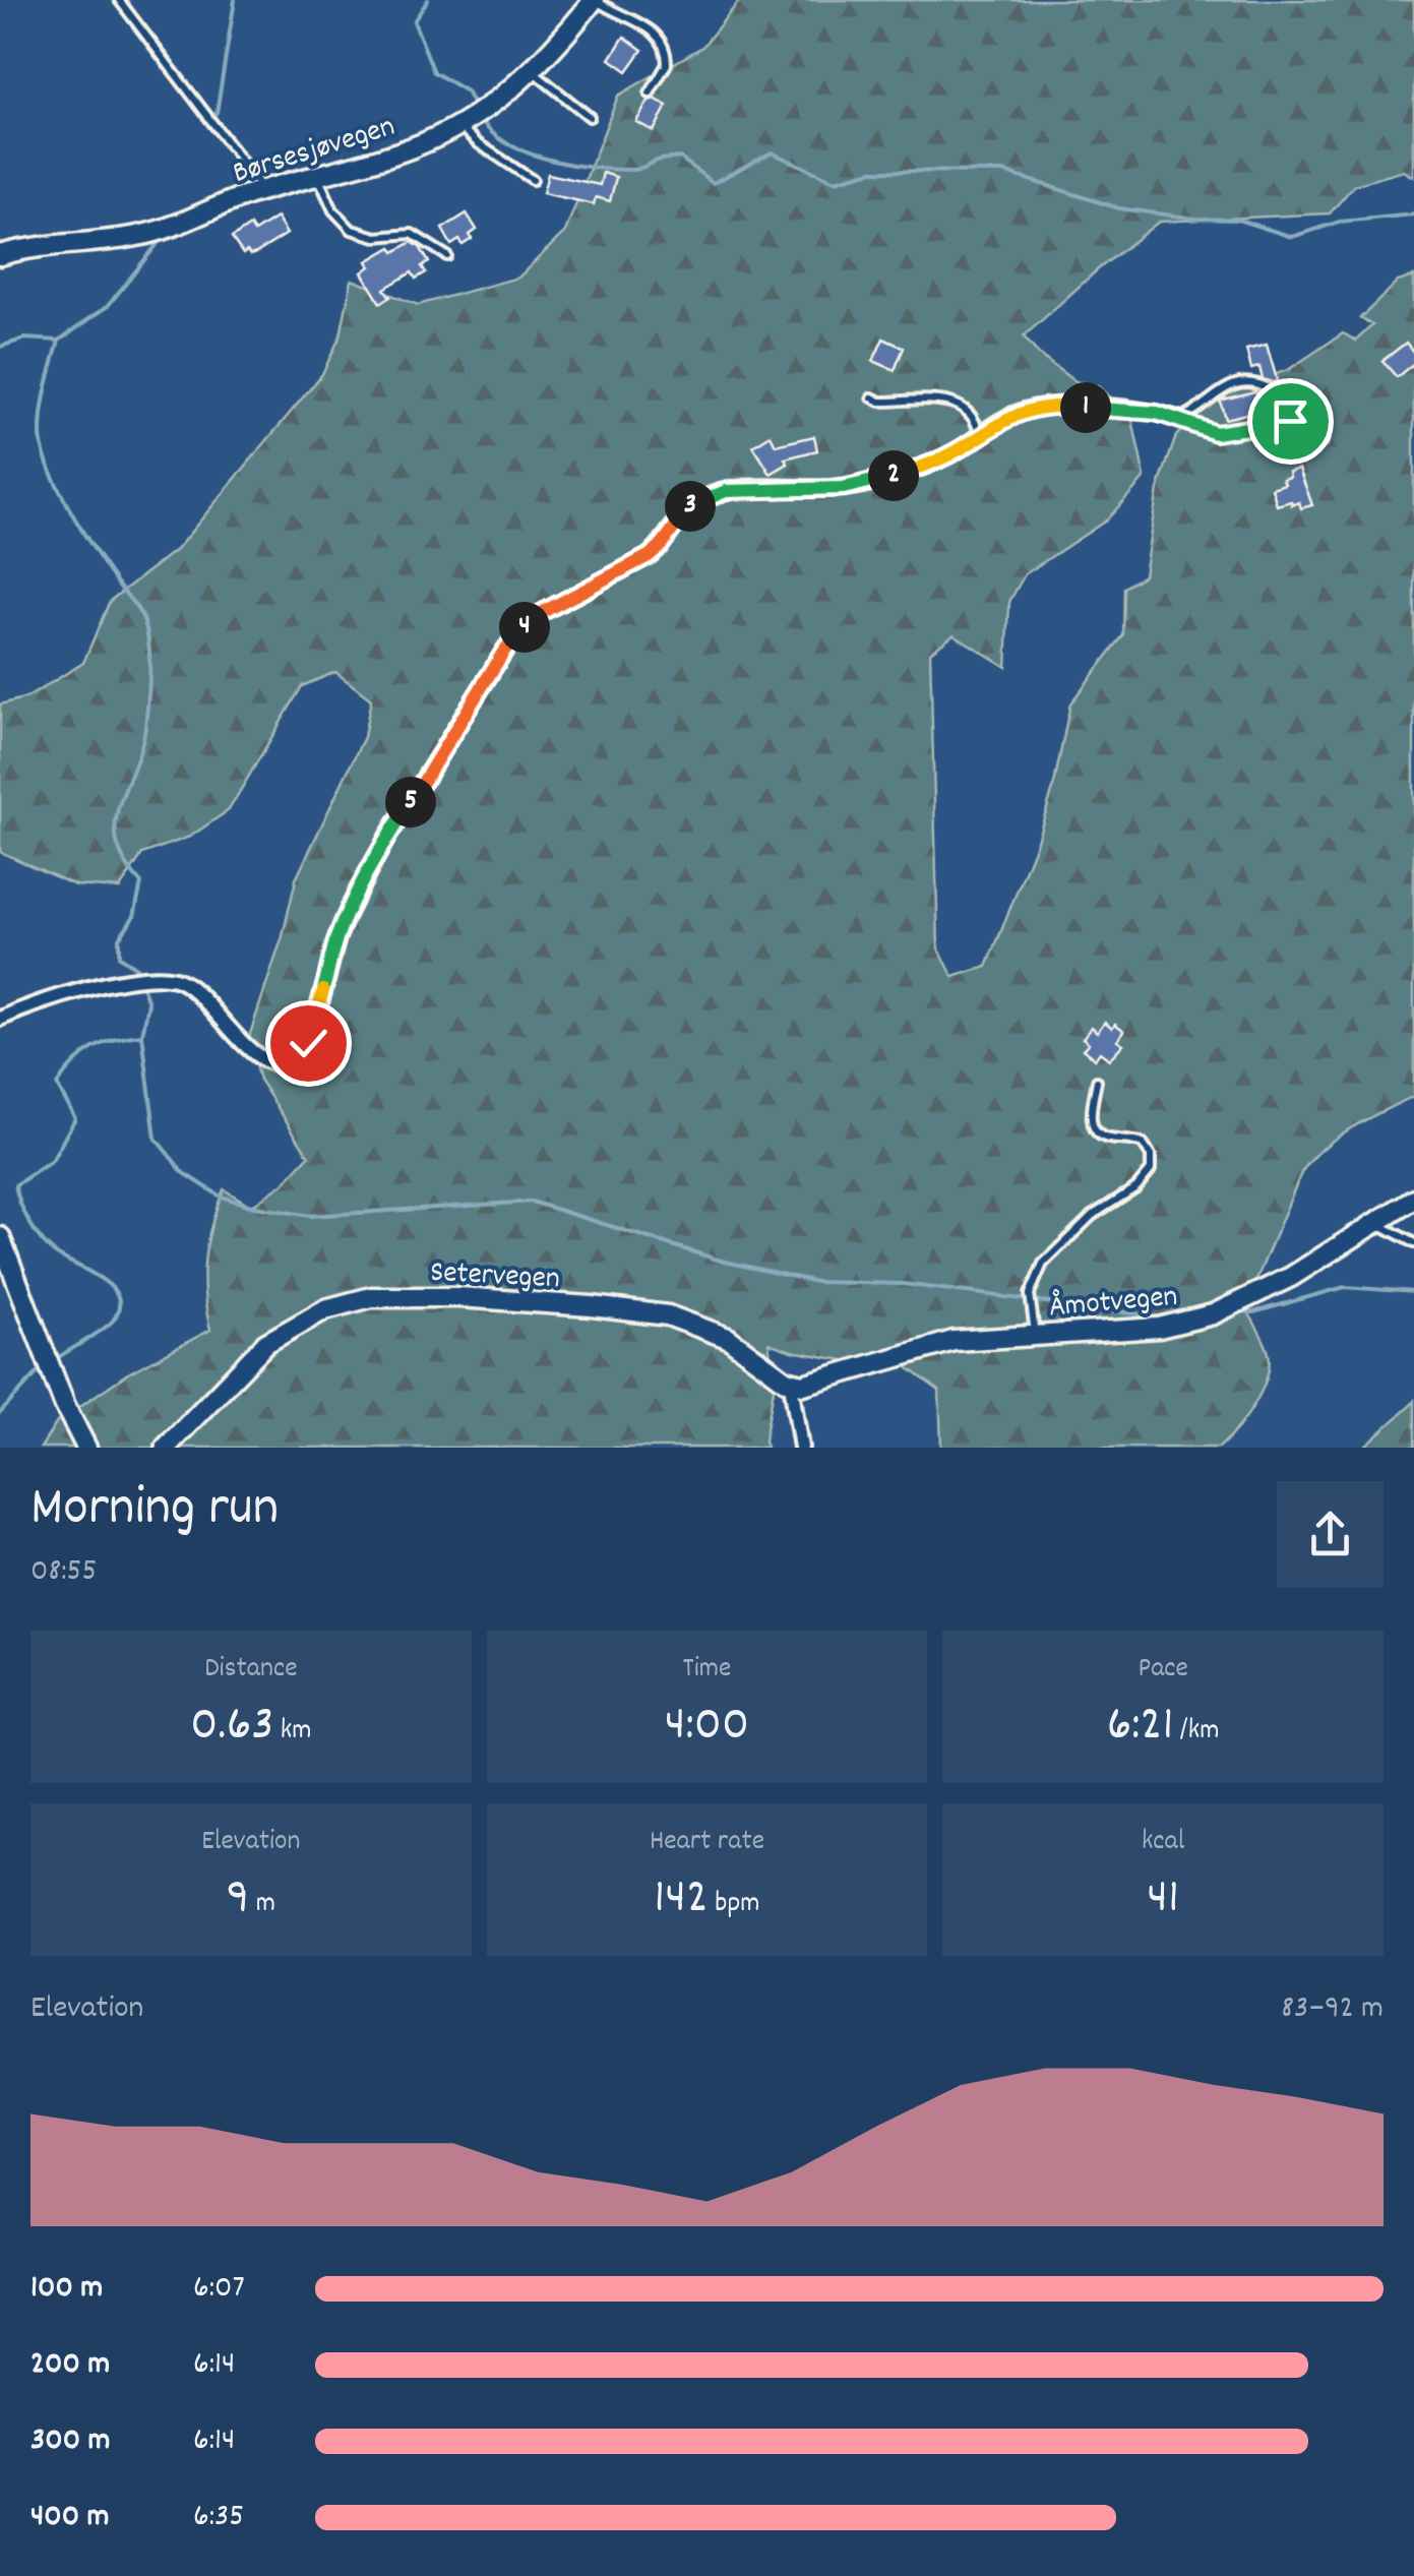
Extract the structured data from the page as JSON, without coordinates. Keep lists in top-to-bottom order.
{
  "streets": {
    "main road": ["Børsesjøvegen", "Setervegen", "Åmotvegen"]
  },
  "crossings": [
    ["Setervegen", "Åmotvegen"]
  ],
  "page": {
    "pins": [
      "1",
      "2",
      "3",
      "4",
      "5"
    ],
    "heading": ["Morning run", "08:55"],
    "stats": [
      ["Distance", "0.63 km"],
      ["Time", "4:00"],
      ["Pace", "6:21 /km"],
      ["Elevation", "9 m"],
      ["Heart rate", "142 bpm"],
      ["kcal", "41"]
    ],
    "chart": ["Elevation", "83–92 m"],
    "list": [
      {
        "name": "100 m",
        "note": "6:07"
      },
      {
        "name": "200 m",
        "note": "6:14"
      },
      {
        "name": "300 m",
        "note": "6:14"
      },
      {
        "name": "400 m",
        "note": "6:35"
      }
    ]
  }
}
